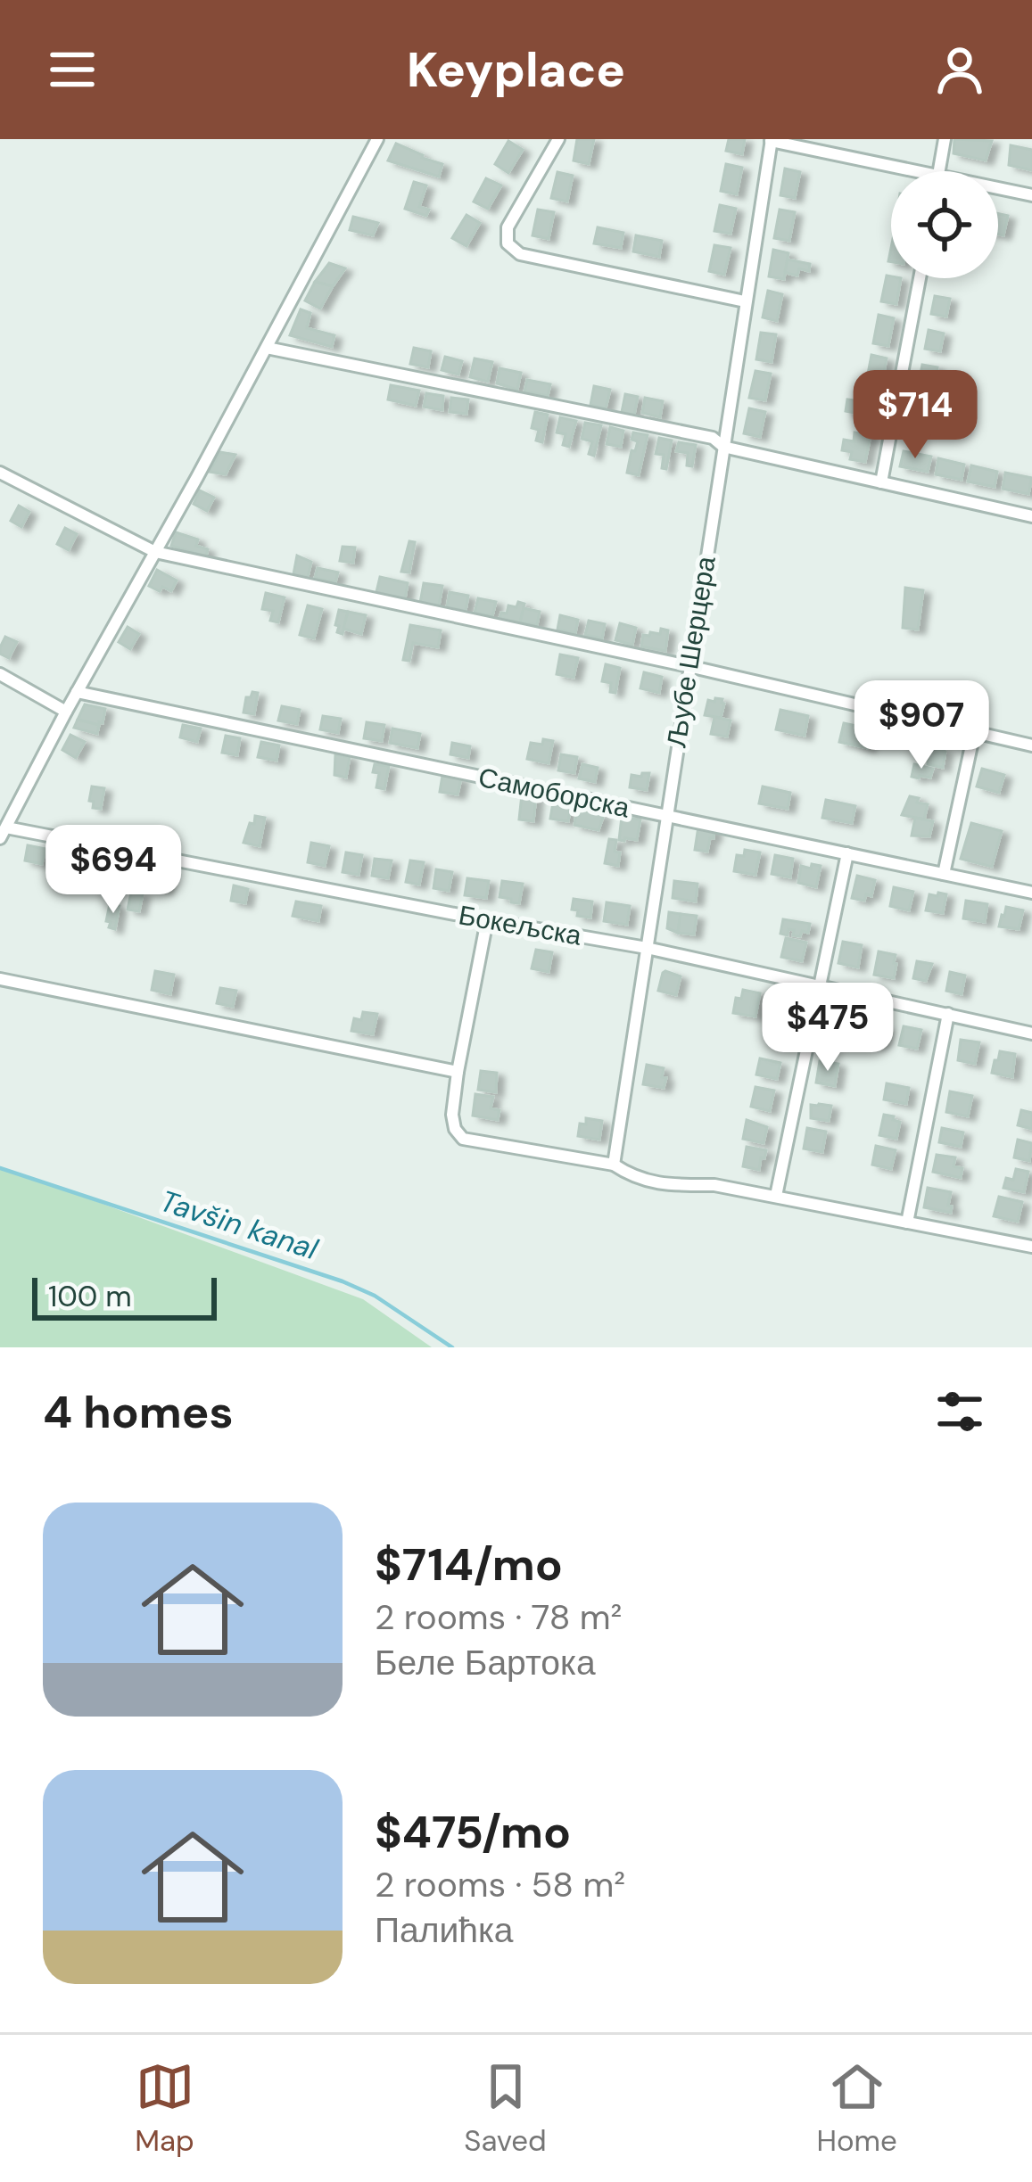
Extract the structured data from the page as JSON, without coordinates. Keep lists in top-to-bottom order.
{
  "streets": {
    "street": ["Љубе Шерцера", "Самоборска", "Бокељска"]
  },
  "crossings": [
    ["Љубе Шерцера", "Самоборска"],
    ["Љубе Шерцера", "Бокељска"]
  ],
  "water": ["Tavšin kanal"],
  "scale_bar": "100 m",
  "page": {
    "header": "Keyplace",
    "price": [
      "$714",
      "$907",
      "$694",
      "$475"
    ],
    "scale": "100 m",
    "heading": "4 homes",
    "list": [
      {
        "name": "$714/mo",
        "note": "2 rooms · 78 m² · Беле Бартока"
      },
      {
        "name": "$475/mo",
        "note": "2 rooms · 58 m² · Палићка"
      }
    ],
    "tabs": ["Map", "Saved", "Home"]
  }
}
